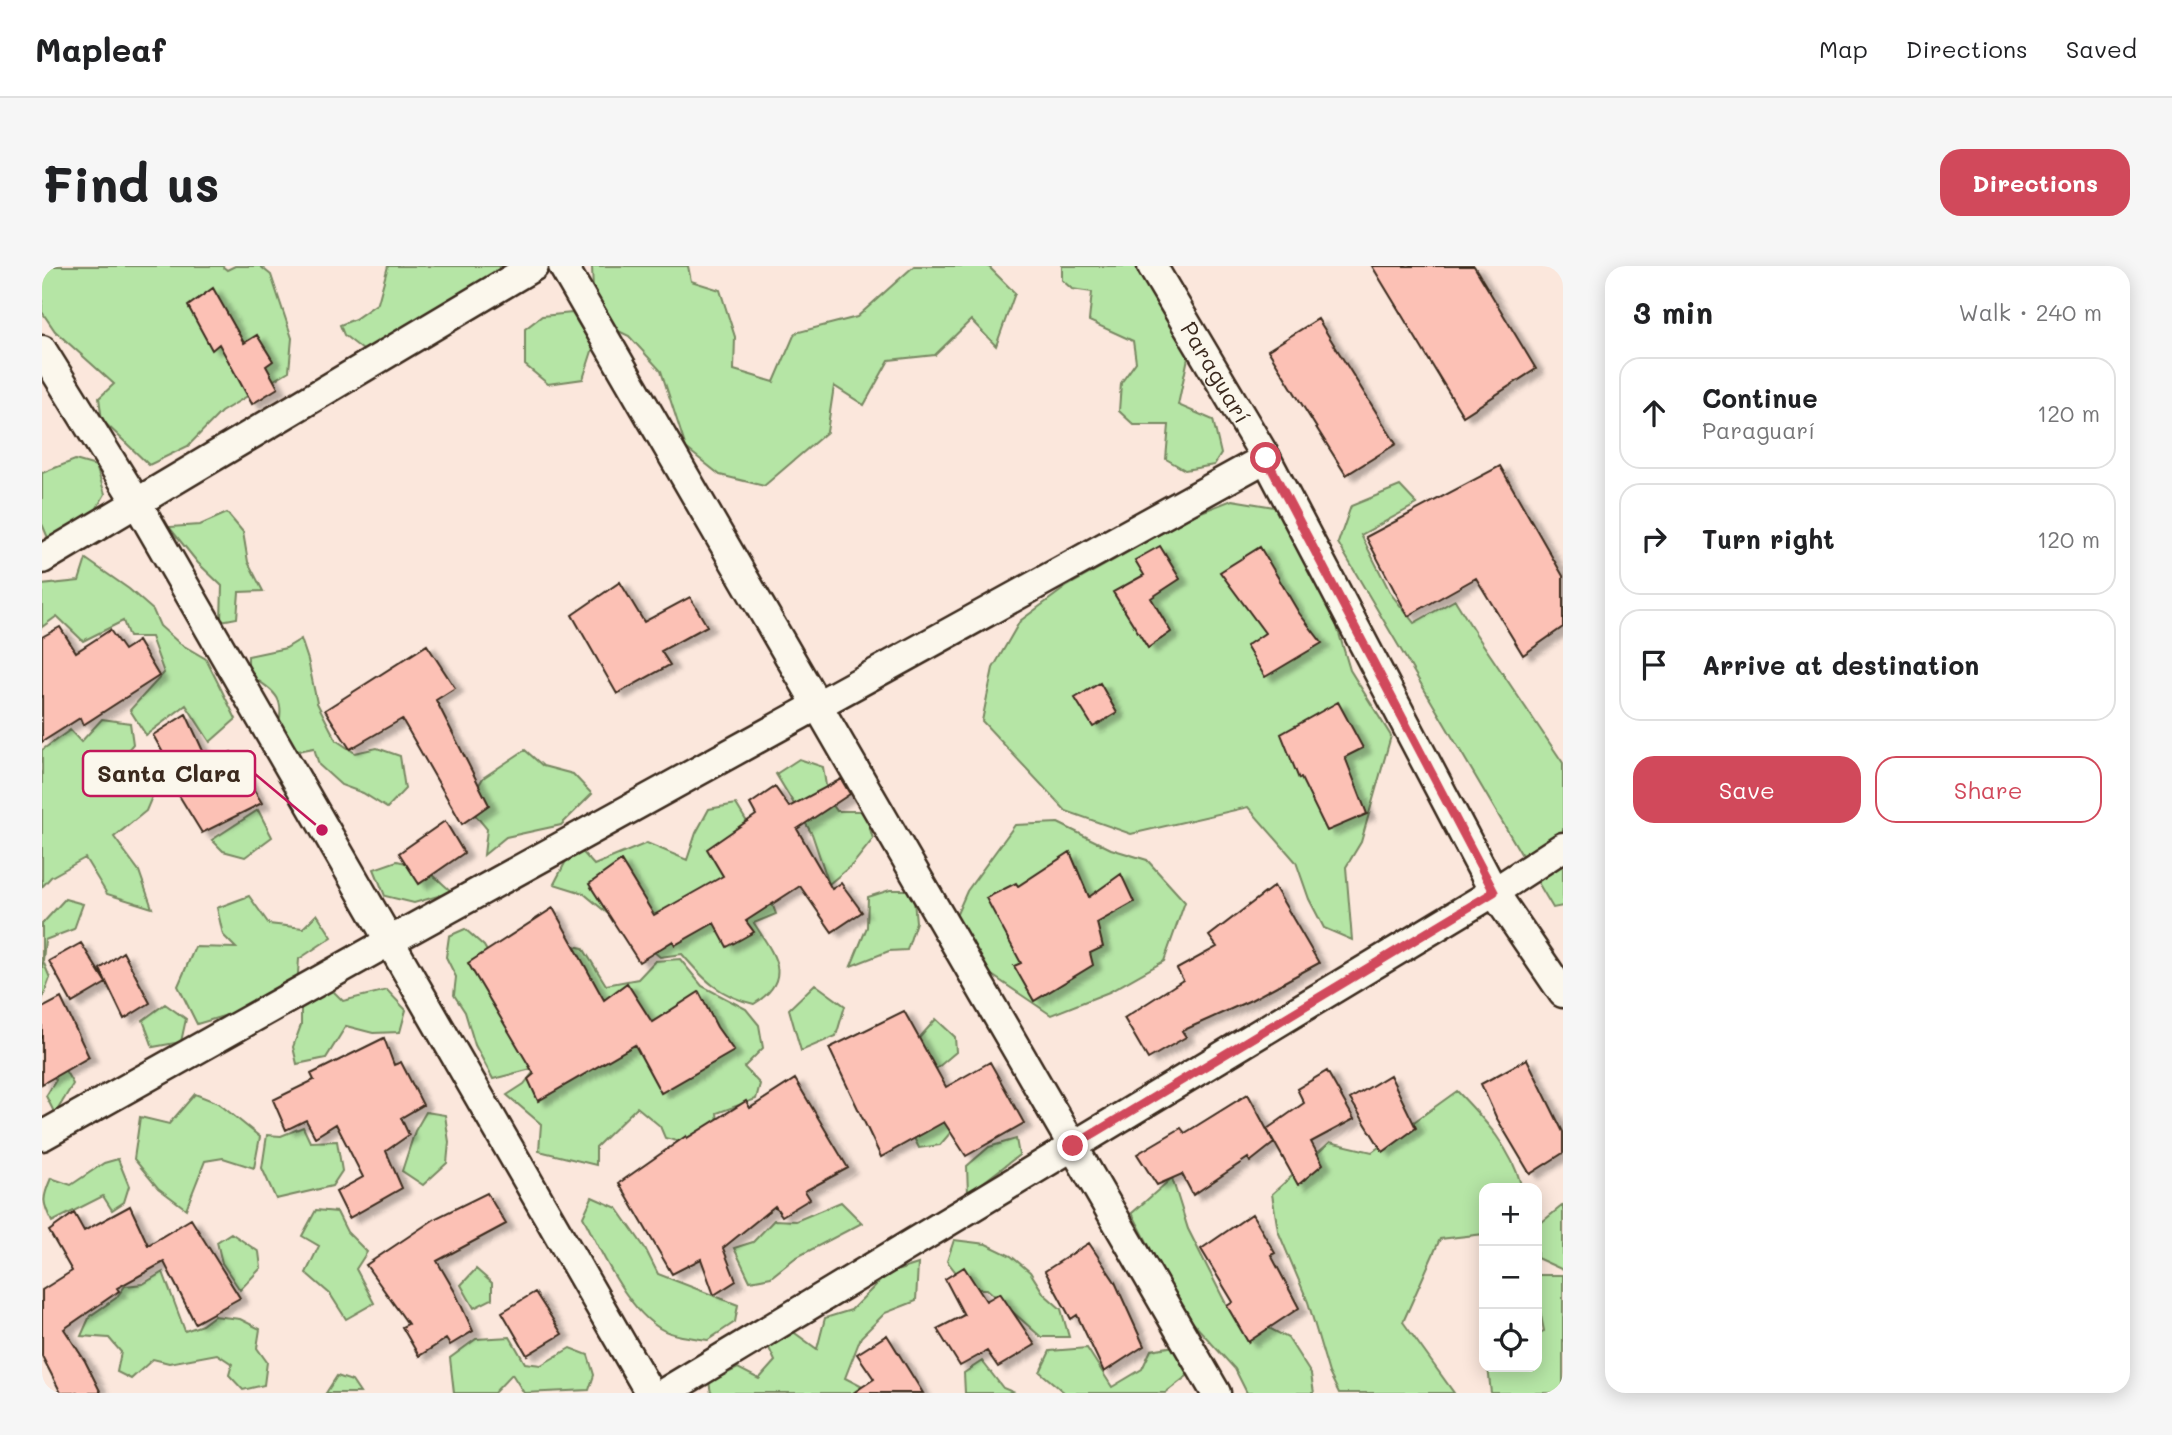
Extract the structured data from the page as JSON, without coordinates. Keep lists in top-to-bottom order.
{
  "streets": {
    "street": ["Paraguarí"]
  },
  "places": ["Santa Clara"],
  "page": {
    "header": "Mapleaf",
    "nav": ["Map", "Directions", "Saved"],
    "buttons": [
      "Directions",
      ["Save", "Share"]
    ],
    "title": "Find us",
    "heading": ["3 min", "Walk · 240 m"],
    "list": [
      ["Continue", "Paraguarí", "120 m"],
      ["Turn right", "120 m"],
      "Arrive at destination"
    ],
    "map_buttons": ["+", "−"]
  }
}
